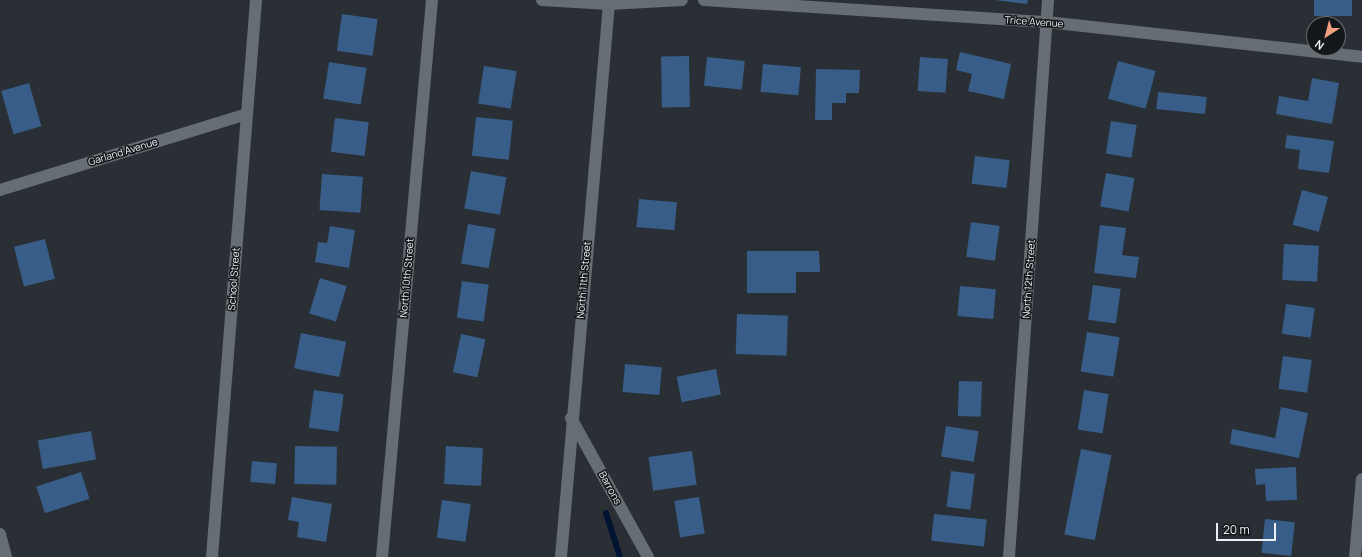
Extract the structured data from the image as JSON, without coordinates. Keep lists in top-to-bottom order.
{
  "streets": {
    "street": [
      "Trice Avenue",
      "Garland Avenue",
      "North 10th Street",
      "School Street",
      "North 12th Street",
      "North 11th Street",
      "Barrons"
    ]
  },
  "crossings": [
    ["Trice Avenue", "North 12th Street"],
    ["Garland Avenue", "School Street"],
    ["North 11th Street", "Barrons"]
  ],
  "scale_bar": "20 m",
  "north": "bottom left"
}
